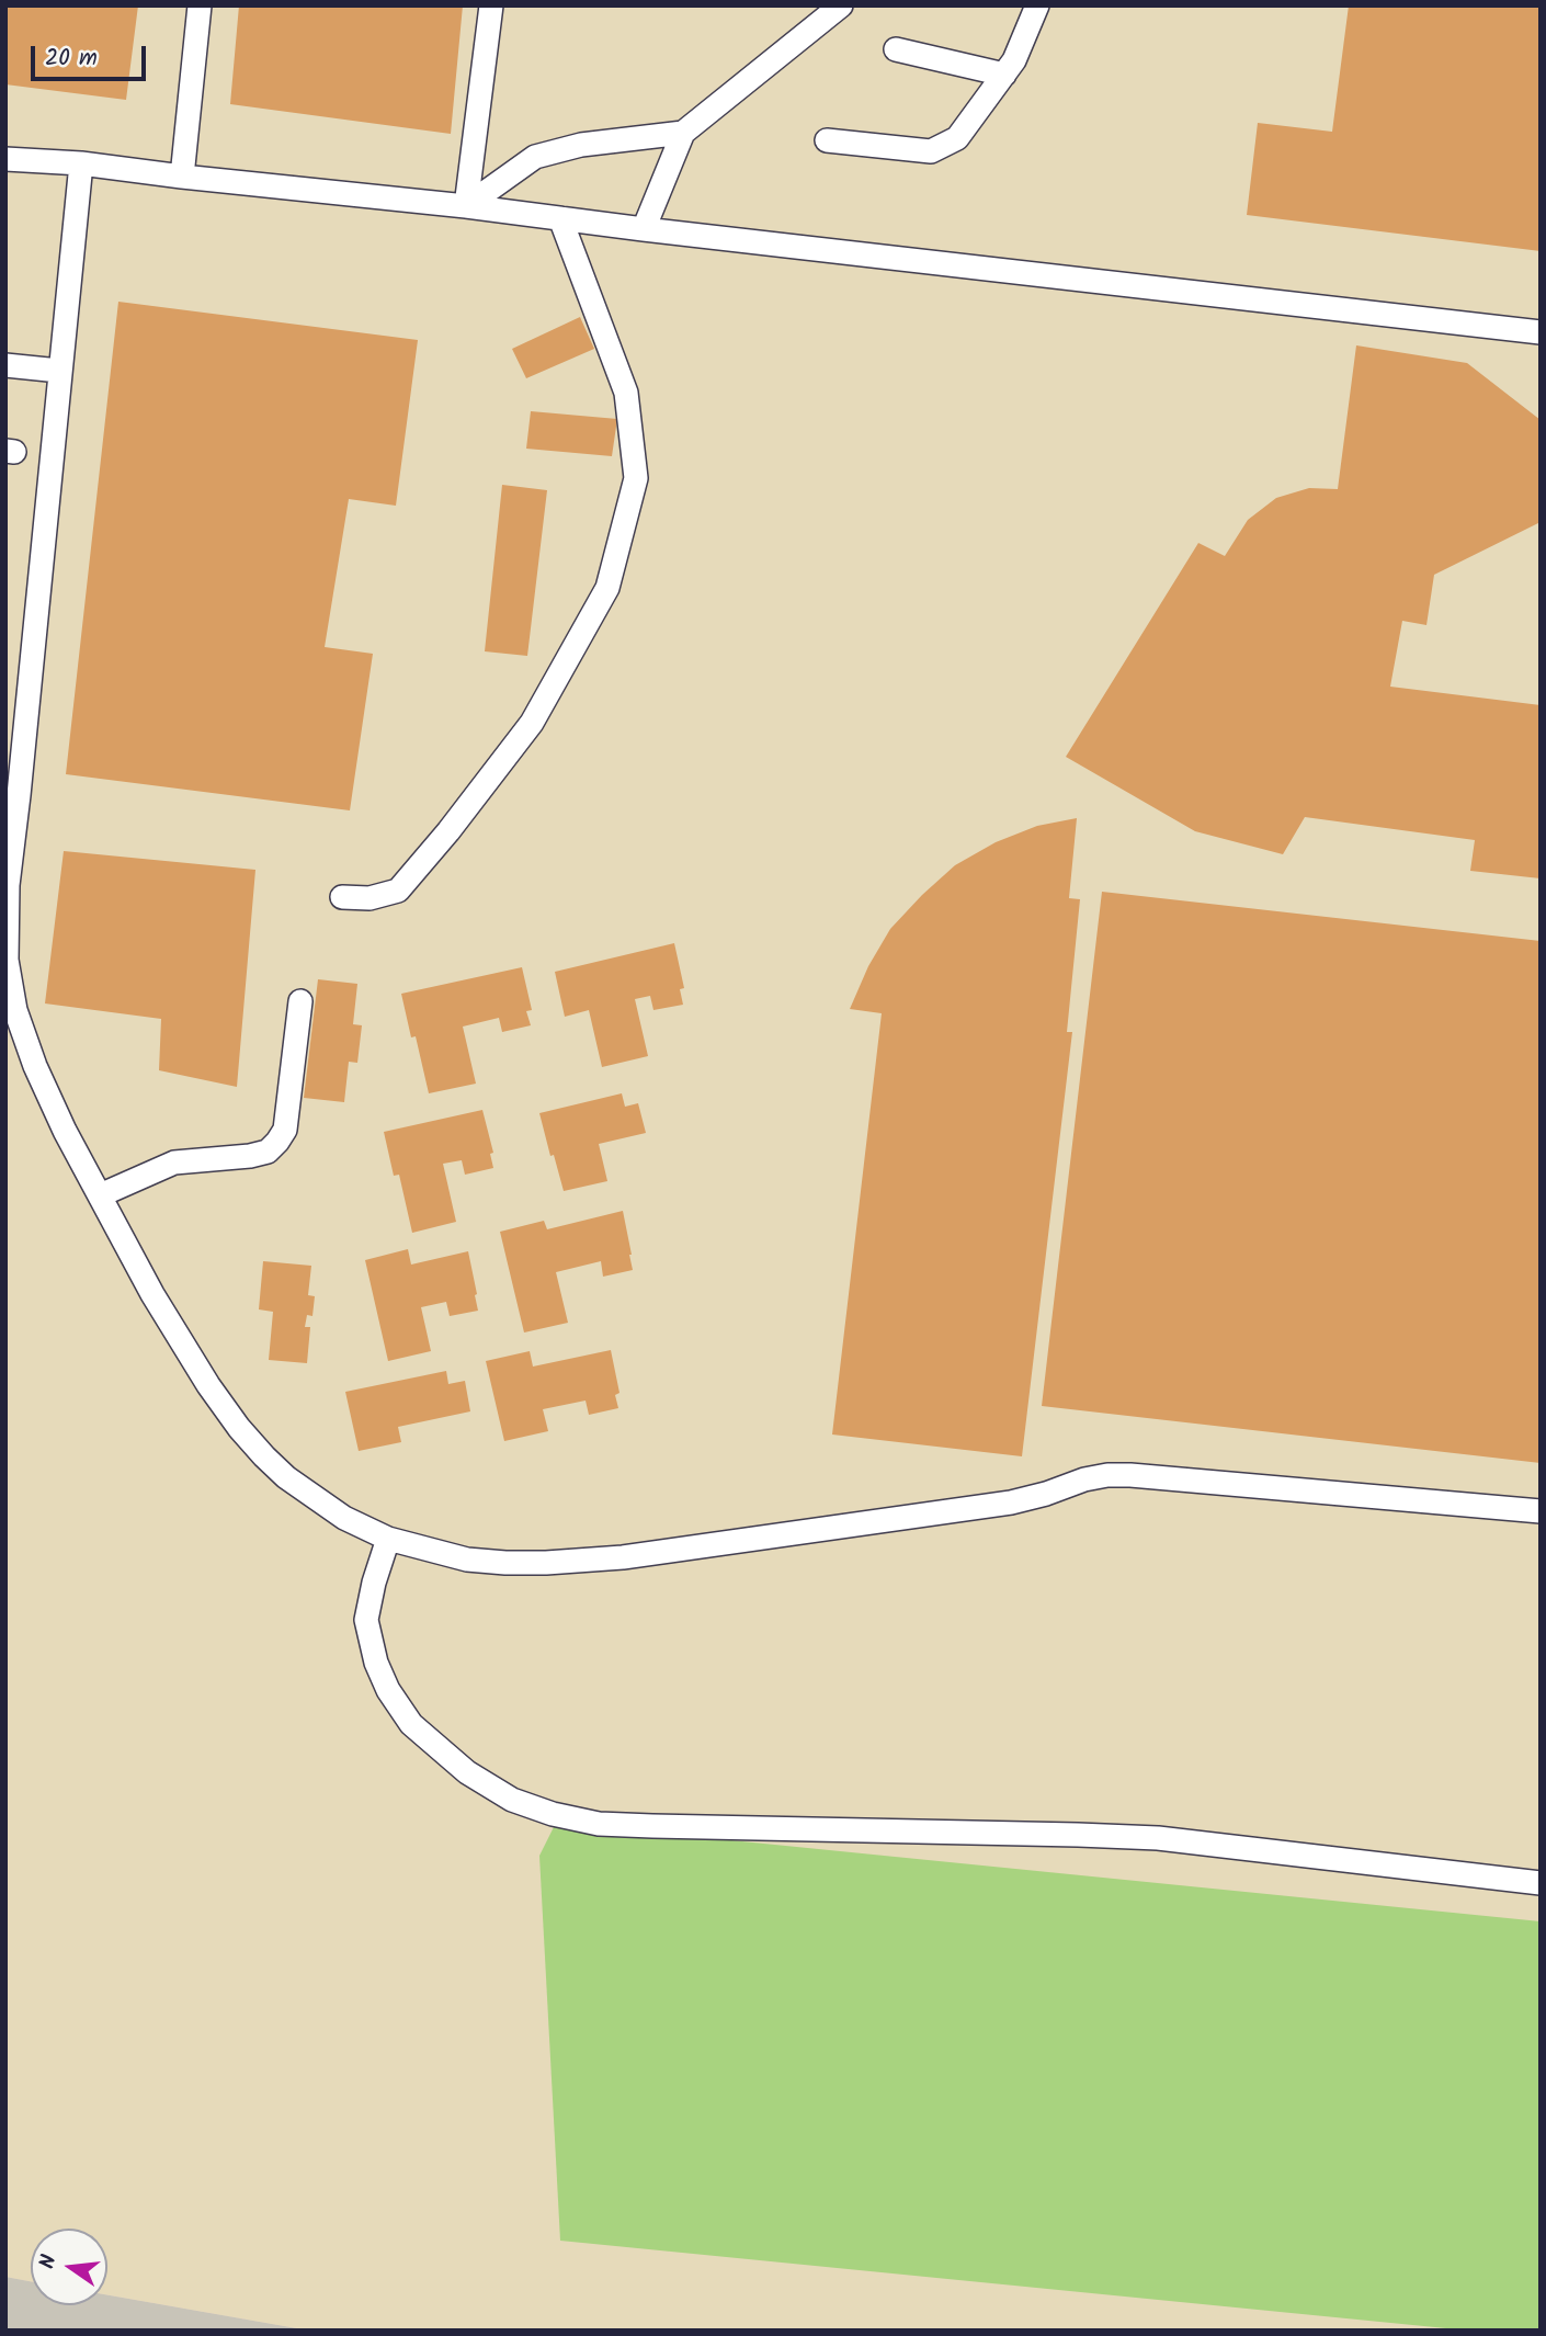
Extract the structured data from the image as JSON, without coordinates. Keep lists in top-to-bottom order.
{
  "scale_bar": "20 m",
  "north": "left"
}
